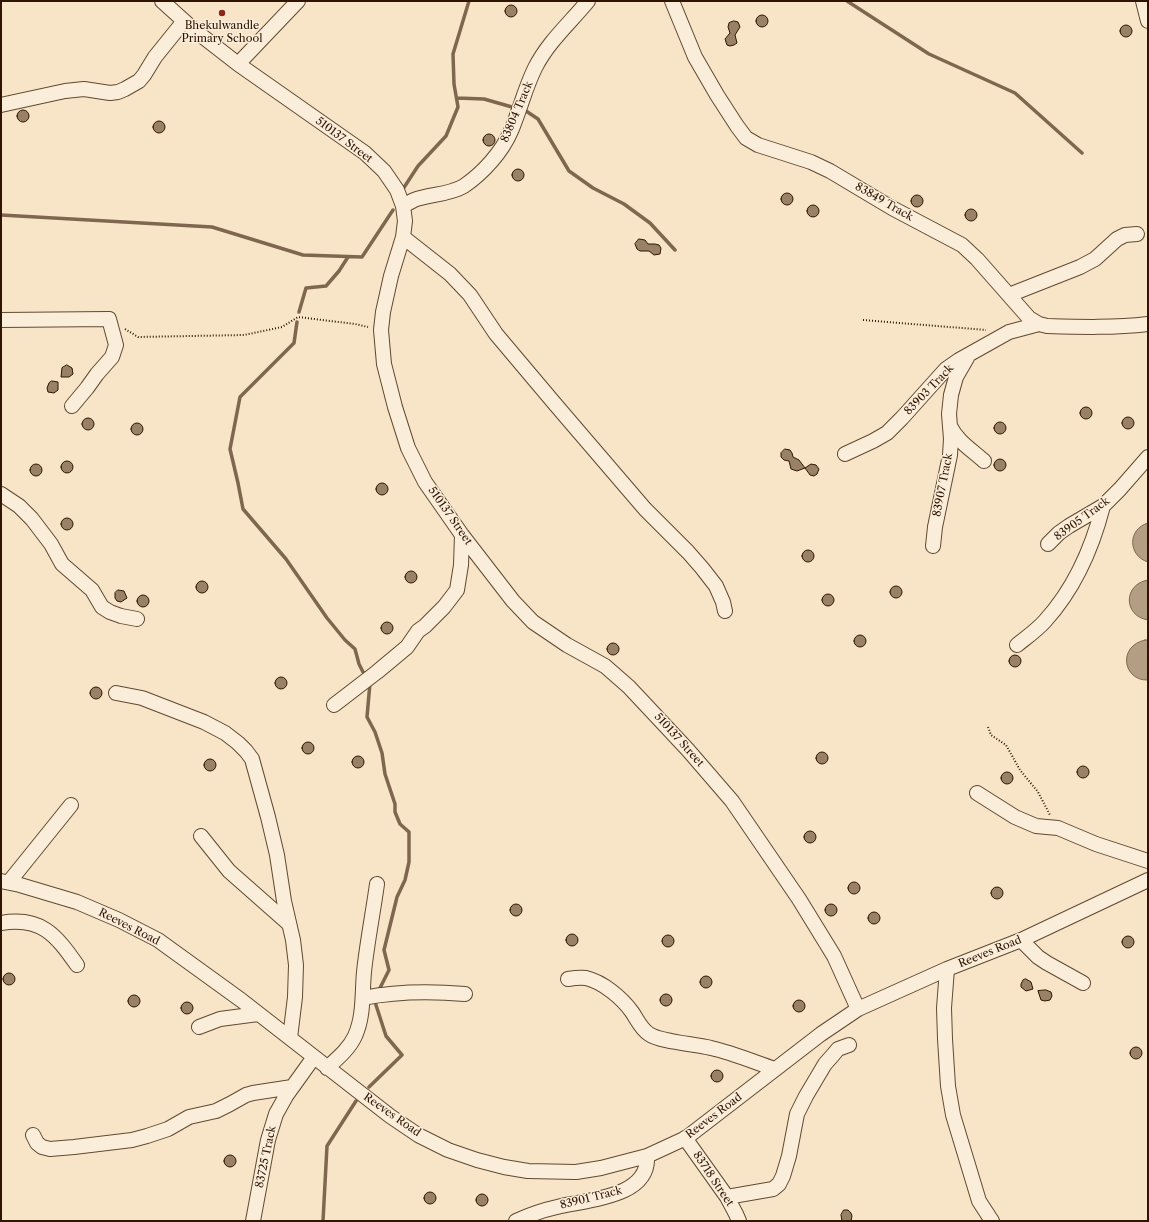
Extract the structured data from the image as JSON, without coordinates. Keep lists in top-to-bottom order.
{
  "streets": {
    "street": [
      "83804 Track",
      "510137 Street",
      "83849 Track",
      "83903 Track",
      "83907 Track",
      "83905 Track",
      "Reeves Road",
      "83725 Track",
      "83718 Street",
      "83901 Track"
    ]
  },
  "crossings": [
    ["83804 Track", "510137 Street"],
    ["510137 Street", "Reeves Road"],
    ["83849 Track", "83903 Track"],
    ["83903 Track", "83907 Track"],
    ["Reeves Road", "83725 Track"],
    ["Reeves Road", "83718 Street"],
    ["Reeves Road", "83901 Track"]
  ],
  "places": ["Bhekulwandle Primary School"]
}
